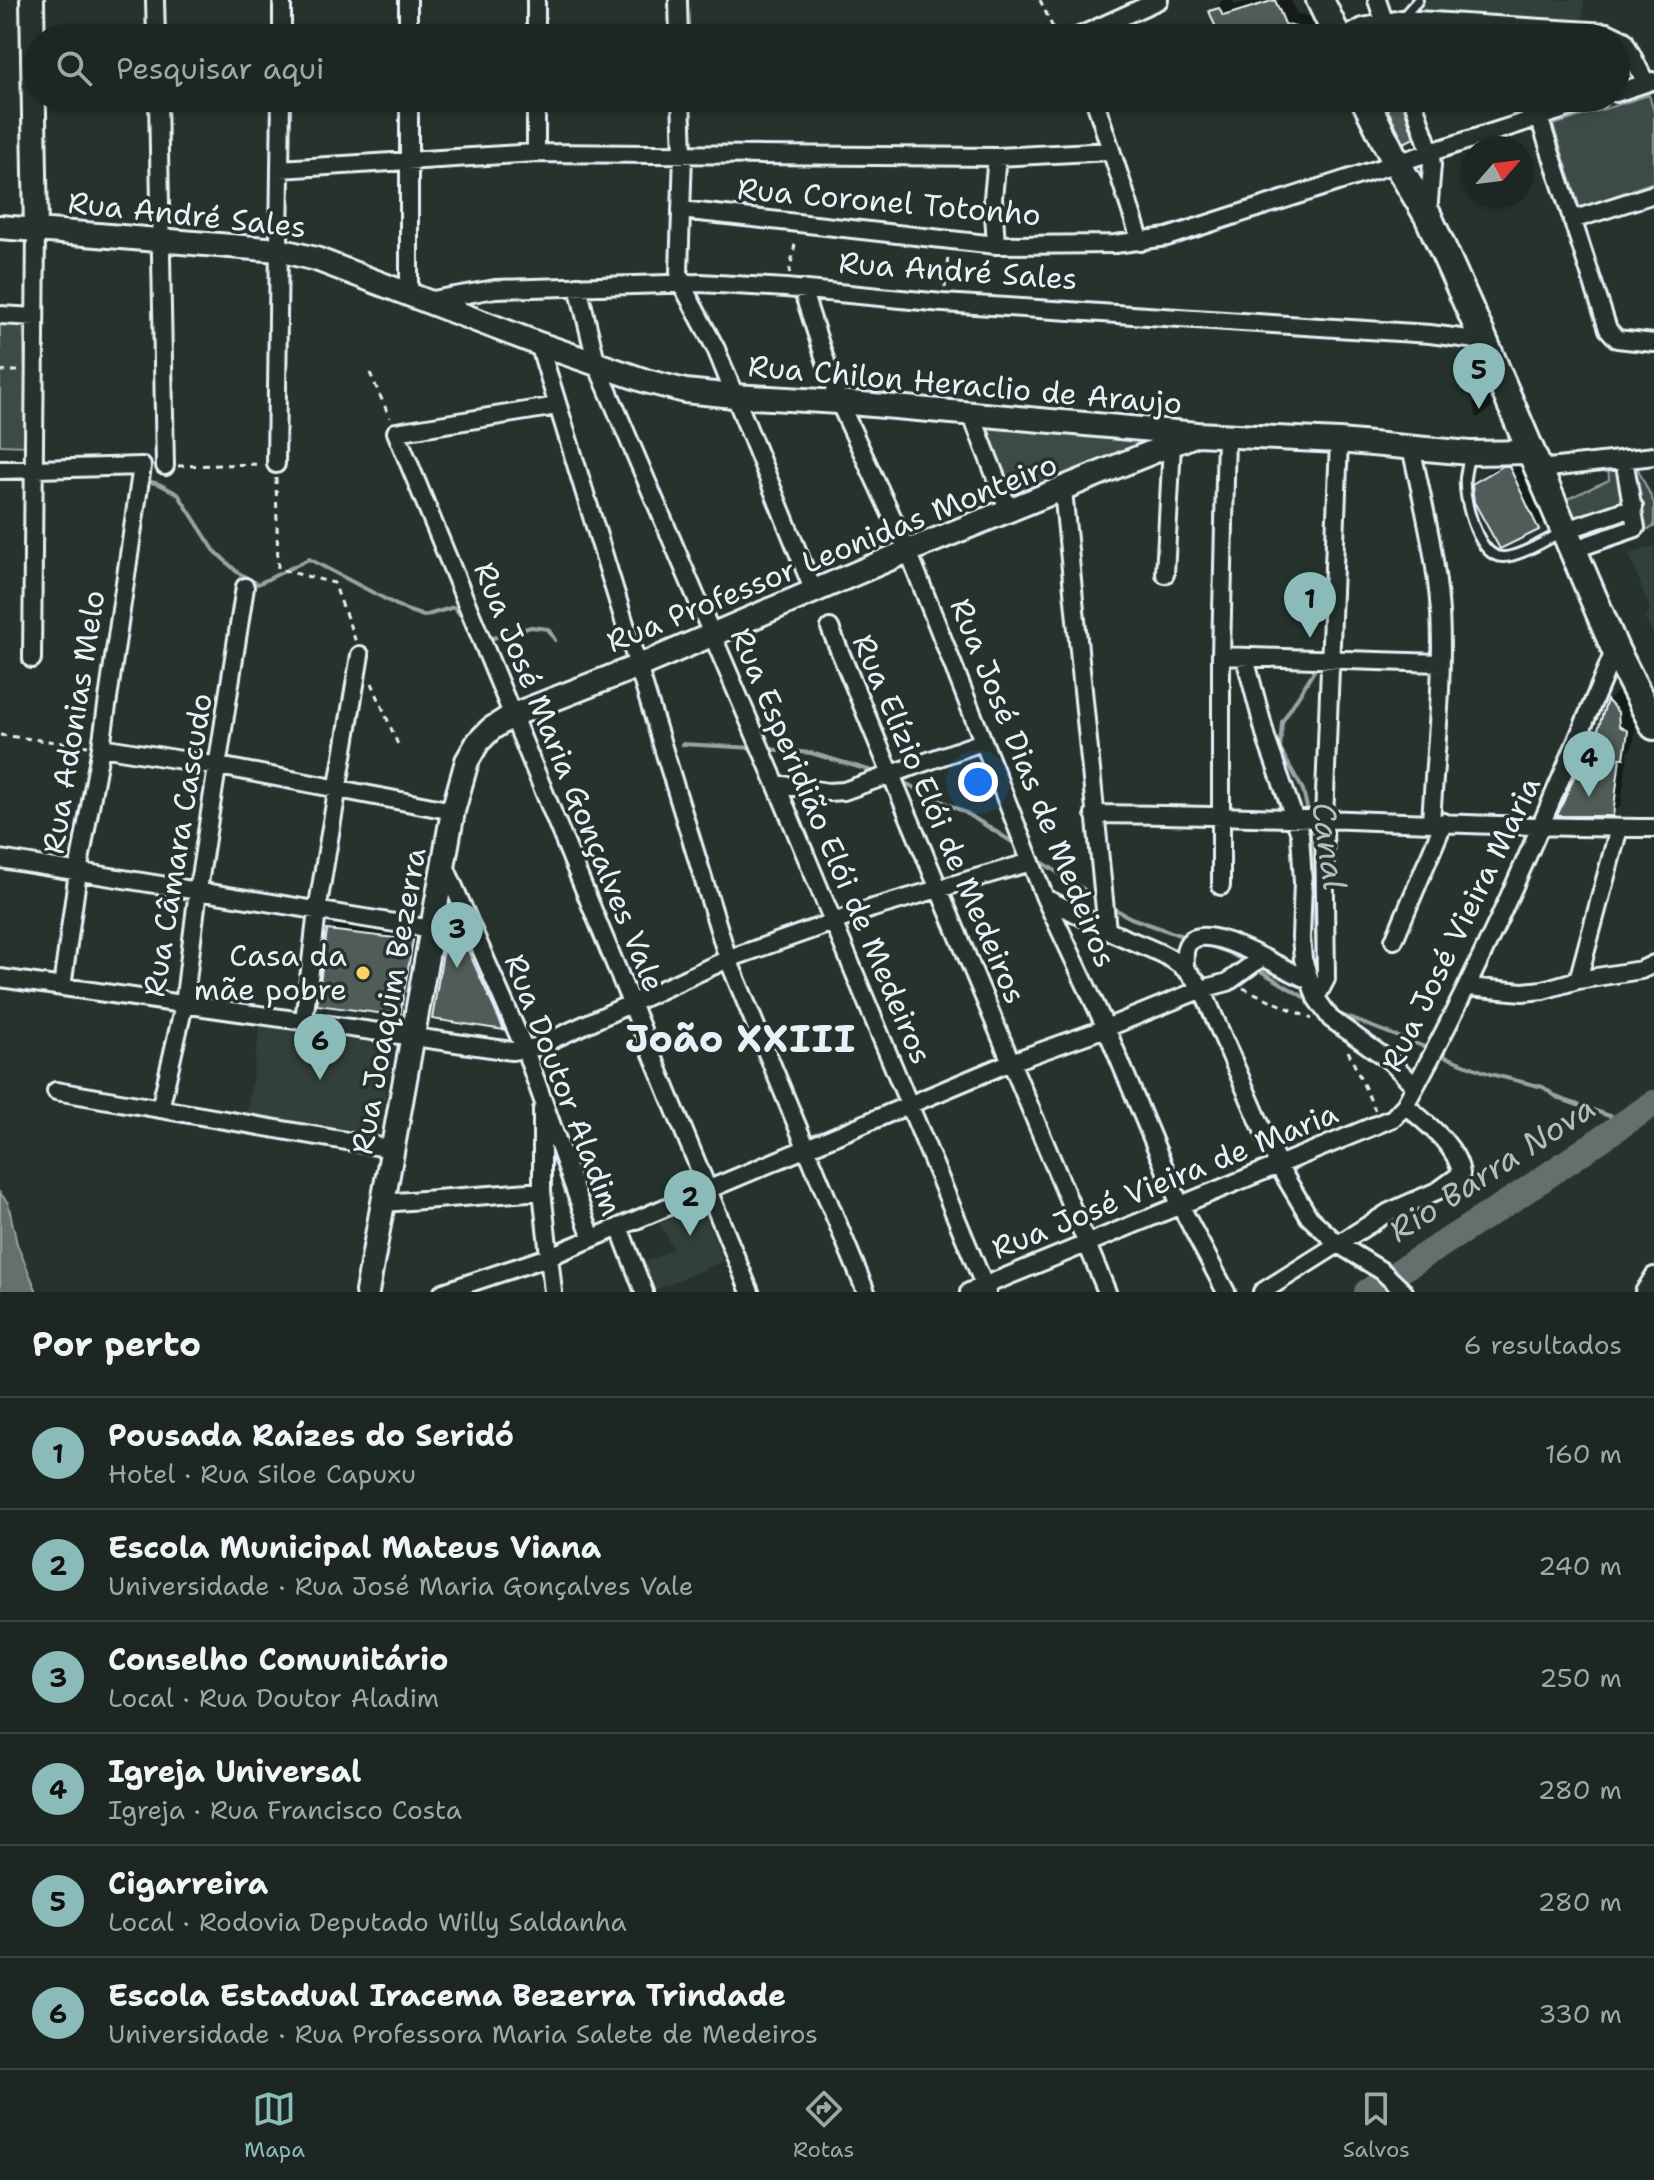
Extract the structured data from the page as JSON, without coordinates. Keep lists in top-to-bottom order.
{
  "streets": {
    "main road": [
      "Rua André Sales",
      "Rua Chilon Heraclio de Araujo",
      "Rua Professor Leonidas Monteiro",
      "Rua Joaquim Bezerra"
    ],
    "street": [
      "Rua Coronel Totonho",
      "Rua Adonias Melo",
      "Rua José Maria Gonçalves Vale",
      "Rua José Dias de Medeiros",
      "Rua Elízio Elói de Medeiros",
      "Rua Câmara Cascudo",
      "Rua Esperidião Elói de Medeiros",
      "Rua José Vieira Maria",
      "Rua Doutor Aladim",
      "Rua José Vieira de Maria"
    ]
  },
  "crossings": [
    ["Rua André Sales", "Rua Chilon Heraclio de Araujo"],
    ["Rua André Sales", "Rua José Dias de Medeiros"],
    ["Rua André Sales", "Rua Esperidião Elói de Medeiros"],
    ["Rua Chilon Heraclio de Araujo", "Rua Professor Leonidas Monteiro"],
    ["Rua Chilon Heraclio de Araujo", "Rua José Dias de Medeiros"],
    ["Rua Chilon Heraclio de Araujo", "Rua Esperidião Elói de Medeiros"],
    ["Rua Professor Leonidas Monteiro", "Rua José Maria Gonçalves Vale"],
    ["Rua Professor Leonidas Monteiro", "Rua José Dias de Medeiros"],
    ["Rua Professor Leonidas Monteiro", "Rua Esperidião Elói de Medeiros"],
    ["Rua Professor Leonidas Monteiro", "Rua Joaquim Bezerra"],
    ["Rua José Dias de Medeiros", "Rua José Vieira de Maria"],
    ["Rua Elízio Elói de Medeiros", "Rua José Vieira de Maria"],
    ["Rua Esperidião Elói de Medeiros", "Rua José Vieira de Maria"],
    ["Rua José Vieira Maria", "Rua José Vieira de Maria"],
    ["Rua Joaquim Bezerra", "Rua Doutor Aladim"]
  ],
  "districts": ["João XXIII"],
  "water": ["Canal", "Rio Barra Nova"],
  "places": ["Casa da mãe pobre"],
  "north": "top right",
  "page": {
    "search": "Pesquisar aqui",
    "pins": [
      "5",
      "1",
      "4",
      "3",
      "6",
      "2"
    ],
    "heading": ["Por perto", "6 resultados"],
    "list": [
      {
        "mark": "1",
        "name": "Pousada Raízes do Seridó",
        "note": "Hotel · Rua Siloe Capuxu",
        "value": "160 m"
      },
      {
        "mark": "2",
        "name": "Escola Municipal Mateus Viana",
        "note": "Universidade · Rua José Maria Gonçalves Vale",
        "value": "240 m"
      },
      {
        "mark": "3",
        "name": "Conselho Comunitário",
        "note": "Local · Rua Doutor Aladim",
        "value": "250 m"
      },
      {
        "mark": "4",
        "name": "Igreja Universal",
        "note": "Igreja · Rua Francisco Costa",
        "value": "280 m"
      },
      {
        "mark": "5",
        "name": "Cigarreira",
        "note": "Local · Rodovia Deputado Willy Saldanha",
        "value": "280 m"
      },
      {
        "mark": "6",
        "name": "Escola Estadual Iracema Bezerra Trindade",
        "note": "Universidade · Rua Professora Maria Salete de Medeiros",
        "value": "330 m"
      }
    ],
    "nav": ["Mapa", "Rotas", "Salvos"]
  }
}
